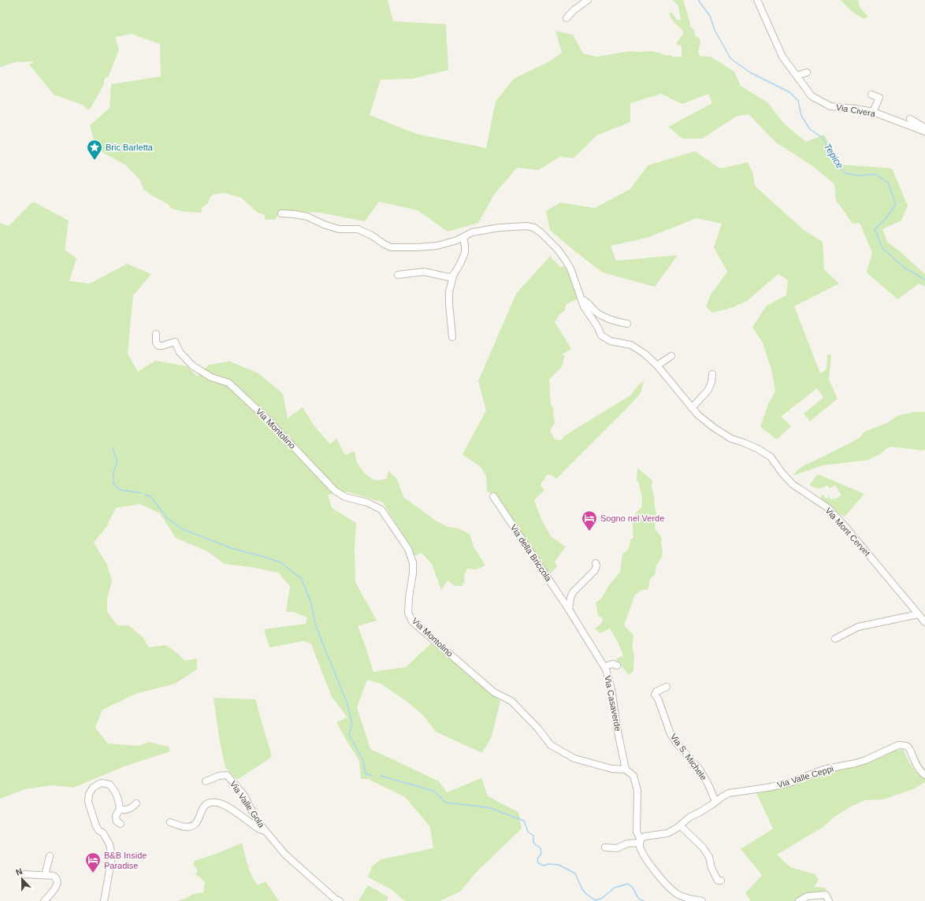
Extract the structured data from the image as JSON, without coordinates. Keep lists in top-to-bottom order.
{
  "streets": {
    "street": [
      "Via Civera",
      "Via Montolino",
      "Via Mont Cervet",
      "Via della Briccola",
      "Via Casaverde",
      "Via S. Michele",
      "Via Valle Ceppi",
      "Via Valle Gola"
    ]
  },
  "crossings": [
    ["Via Montolino", "Via Casaverde"],
    ["Via della Briccola", "Via Casaverde"],
    ["Via Casaverde", "Via Valle Ceppi"],
    ["Via S. Michele", "Via Valle Ceppi"]
  ],
  "water": ["Tepice"],
  "places": {
    "place": ["Bric Barletta"],
    "hotel": ["Sogno nel Verde", "B&B Inside Paradise"]
  },
  "north": "top"
}
